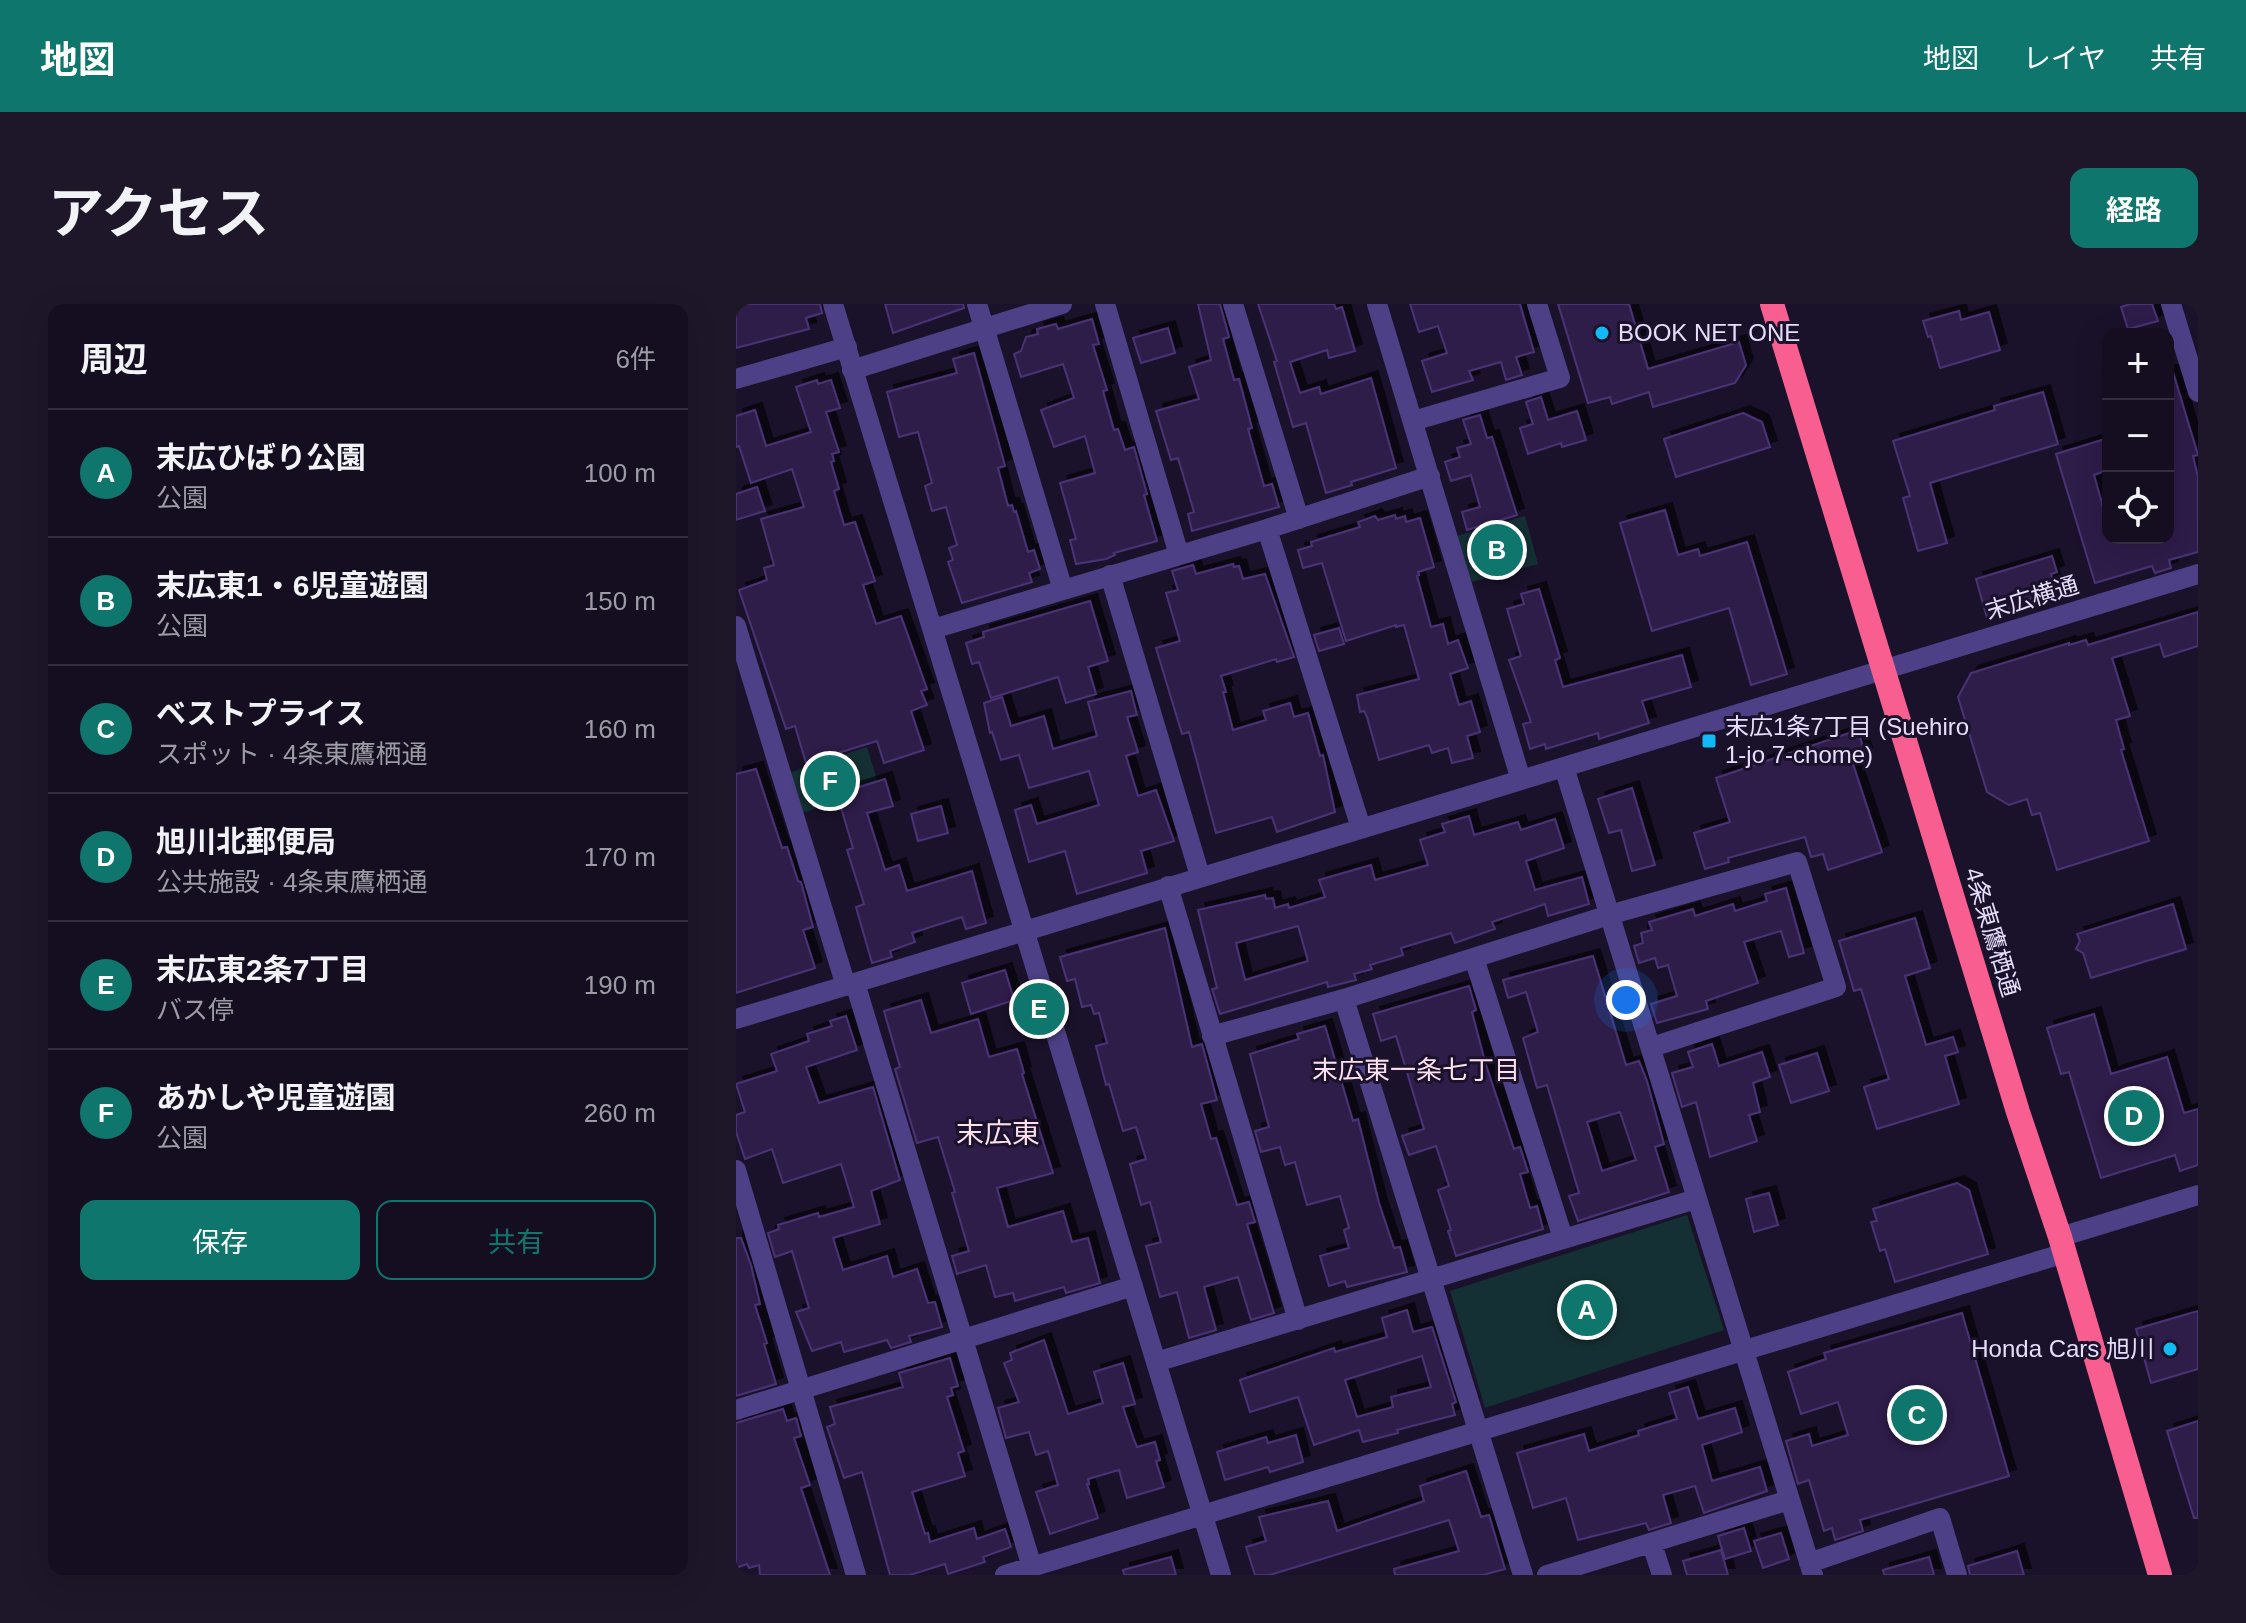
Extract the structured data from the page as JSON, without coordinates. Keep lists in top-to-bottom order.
{
  "streets": {
    "highway": ["4条東鷹栖通"],
    "street": ["末広横通"]
  },
  "crossings": [
    ["末広横通", "4条東鷹栖通"]
  ],
  "districts": ["末広東一条七丁目", "末広東"],
  "places": {
    "other": ["BOOK NET ONE", "Honda Cars 旭川"],
    "transit": ["末広1条7丁目 (Suehiro 1-jo 7-chome)"]
  },
  "page": {
    "header": "地図",
    "nav": ["地図", "レイヤ", "共有"],
    "title": "アクセス",
    "buttons": [
      "経路",
      ["保存", "共有"]
    ],
    "heading": ["周辺", "6件"],
    "map_buttons": ["+", "−"],
    "list": [
      {
        "mark": "A",
        "name": "末広ひばり公園",
        "note": "公園",
        "value": "100 m"
      },
      {
        "mark": "B",
        "name": "末広東1・6児童遊園",
        "note": "公園",
        "value": "150 m"
      },
      {
        "mark": "C",
        "name": "ベストプライス",
        "note": "スポット · 4条東鷹栖通",
        "value": "160 m"
      },
      {
        "mark": "D",
        "name": "旭川北郵便局",
        "note": "公共施設 · 4条東鷹栖通",
        "value": "170 m"
      },
      {
        "mark": "E",
        "name": "末広東2条7丁目",
        "note": "バス停",
        "value": "190 m"
      },
      {
        "mark": "F",
        "name": "あかしや児童遊園",
        "note": "公園",
        "value": "260 m"
      }
    ],
    "pins": [
      "B",
      "F",
      "E",
      "D",
      "A",
      "C"
    ]
  }
}
